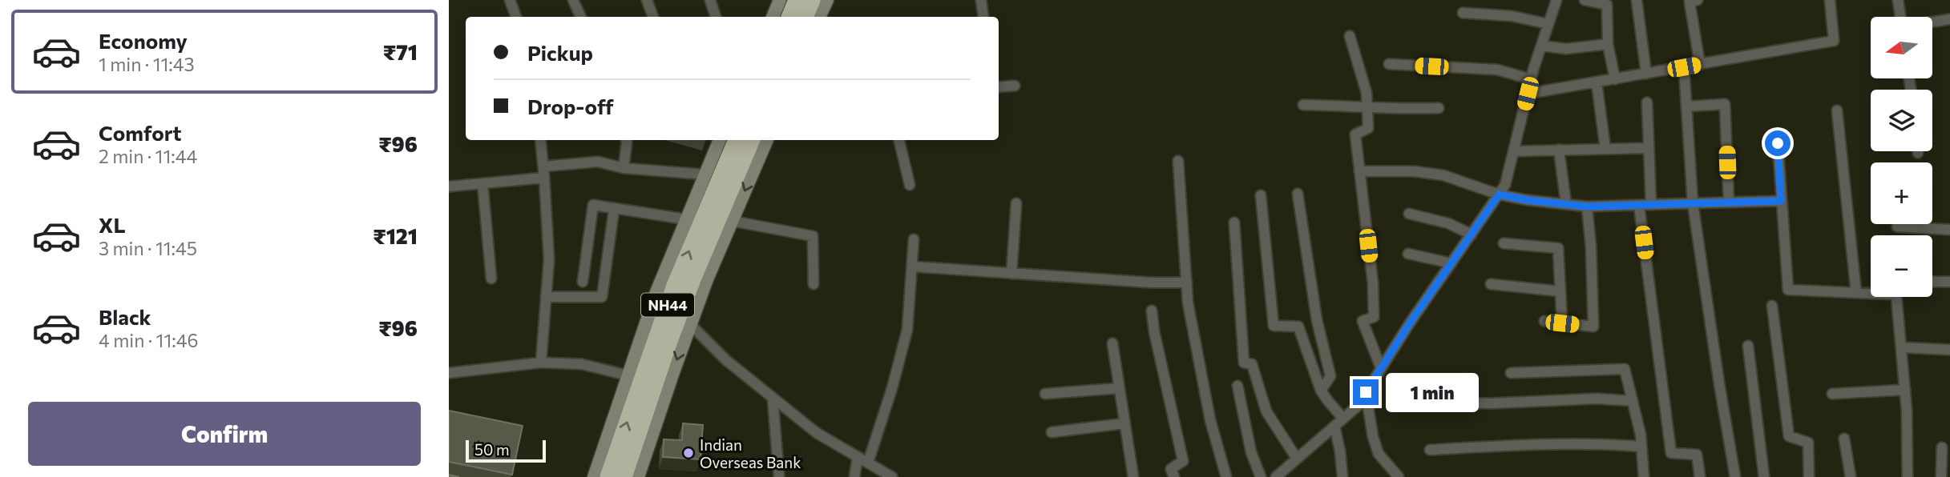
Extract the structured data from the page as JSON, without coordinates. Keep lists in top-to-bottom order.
{
  "streets": {
    "highway": ["NH44"]
  },
  "places": ["Indian Overseas Bank"],
  "scale_bar": "50 m",
  "north": "left",
  "page": {
    "list": [
      {
        "name": "Economy",
        "note": "1 min · 11:43",
        "value": "₹71"
      },
      {
        "name": "Comfort",
        "note": "2 min · 11:44",
        "value": "₹96"
      },
      {
        "name": "XL",
        "note": "3 min · 11:45",
        "value": "₹121"
      },
      {
        "name": "Black",
        "note": "4 min · 11:46",
        "value": "₹96"
      }
    ],
    "map_buttons": ["+", "−"],
    "banner": ["Pickup", "Drop-off"],
    "bubble": "1 min",
    "buttons": "Confirm",
    "scale": "50 m"
  }
}
